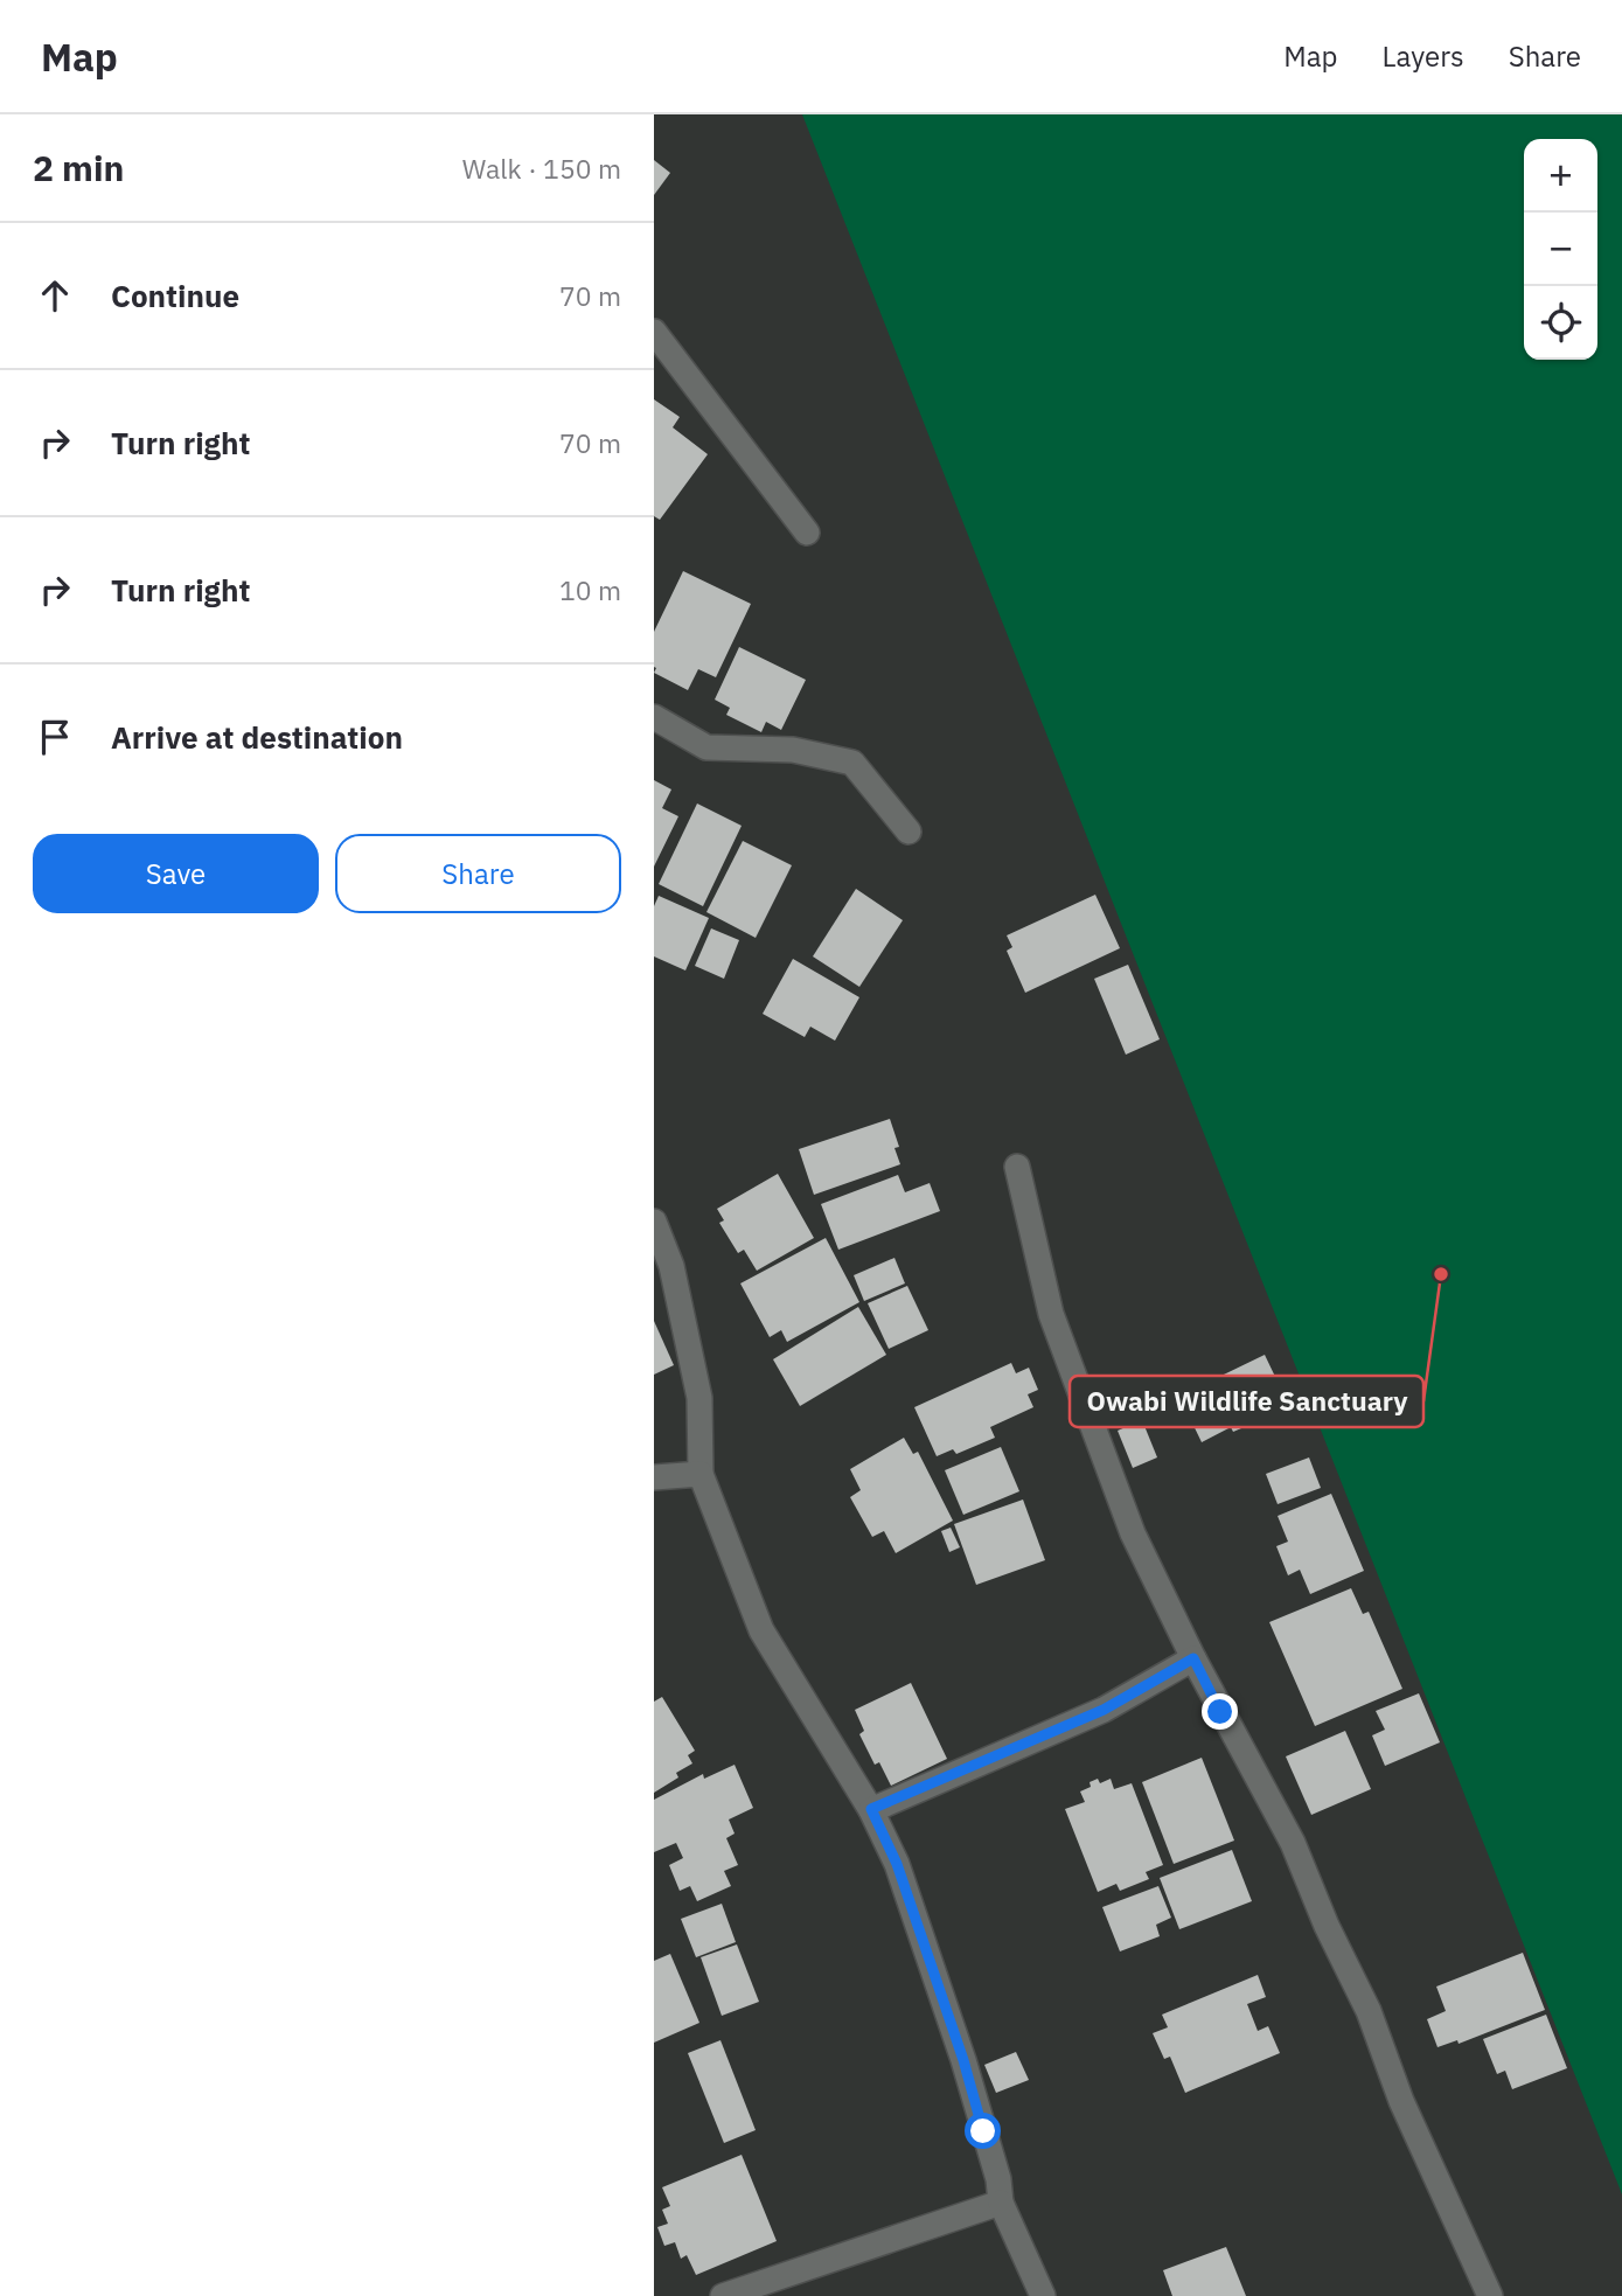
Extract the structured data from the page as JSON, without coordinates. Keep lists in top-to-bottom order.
{
  "places": ["Owabi Wildlife Sanctuary"],
  "page": {
    "header": "Map",
    "nav": ["Map", "Layers", "Share"],
    "heading": ["2 min", "Walk · 150 m"],
    "map_buttons": ["+", "−"],
    "list": [
      ["Continue", "70 m"],
      ["Turn right", "70 m"],
      ["Turn right", "10 m"],
      "Arrive at destination"
    ],
    "buttons": ["Save", "Share"]
  }
}
